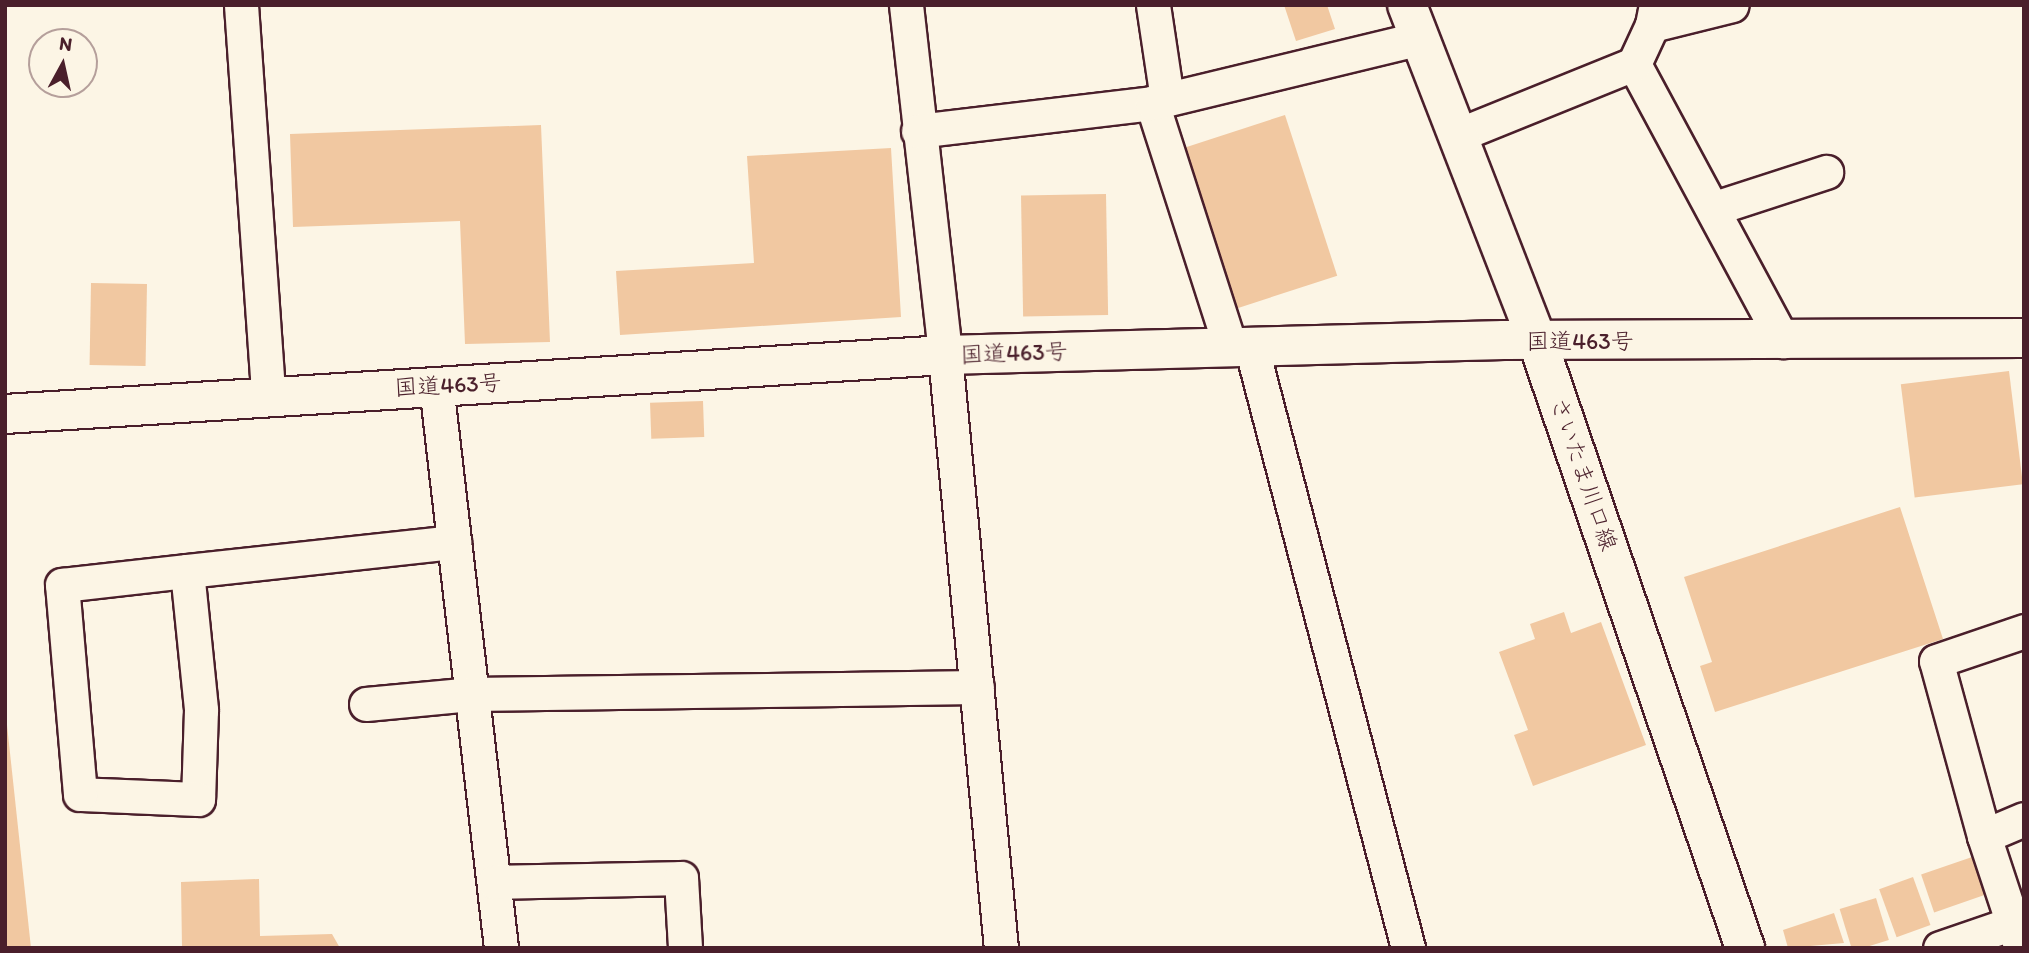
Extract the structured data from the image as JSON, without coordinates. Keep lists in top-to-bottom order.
{
  "streets": {
    "main road": ["国道463号", "さいたま川口線"]
  },
  "crossings": [
    ["国道463号", "さいたま川口線"]
  ],
  "north": "top"
}
